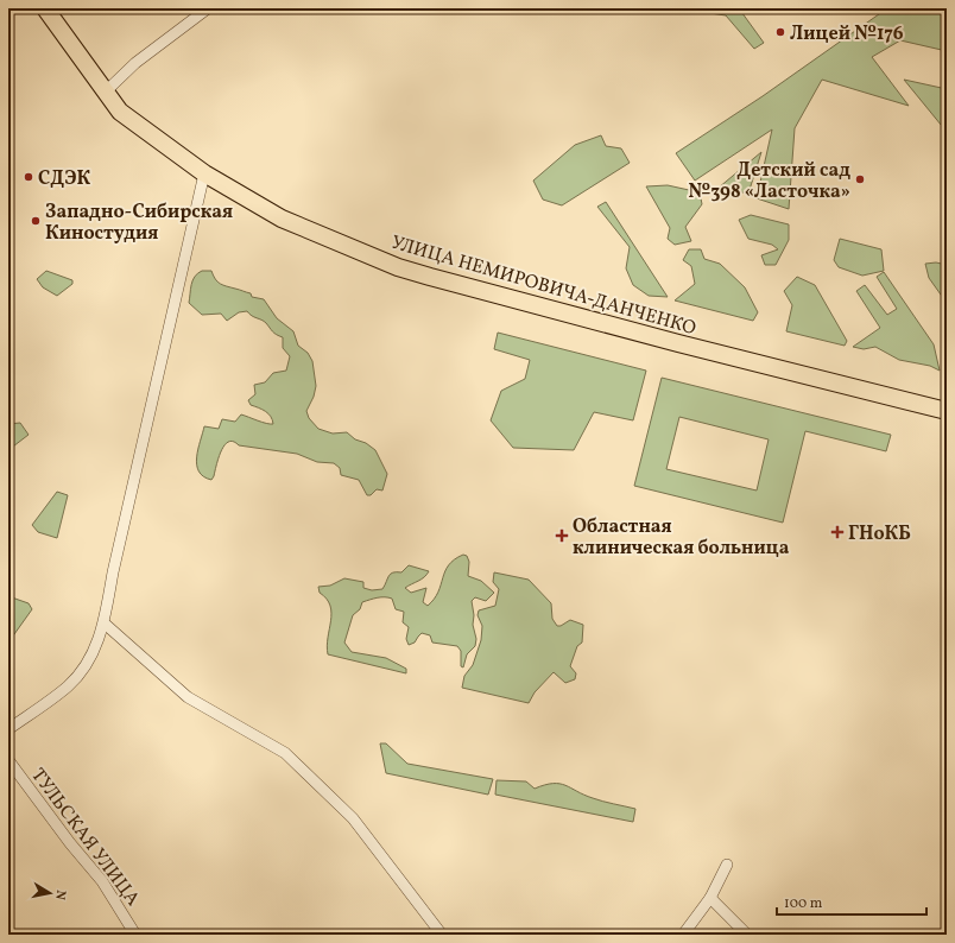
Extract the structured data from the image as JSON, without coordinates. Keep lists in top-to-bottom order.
{
  "streets": {
    "main road": ["УЛИЦА НЕМИРОВИЧА-ДАНЧЕНКО"],
    "street": ["ТУЛЬСКАЯ УЛИЦА"]
  },
  "places": {
    "other": [
      "Лицей №176",
      "СДЭК",
      "Детский сад №398 «Ласточка»",
      "Западно-Сибирская Киностудия"
    ],
    "health": ["ГНоКБ", "Областная клиническая больница"]
  },
  "scale_bar": "100 m",
  "north": "right"
}
